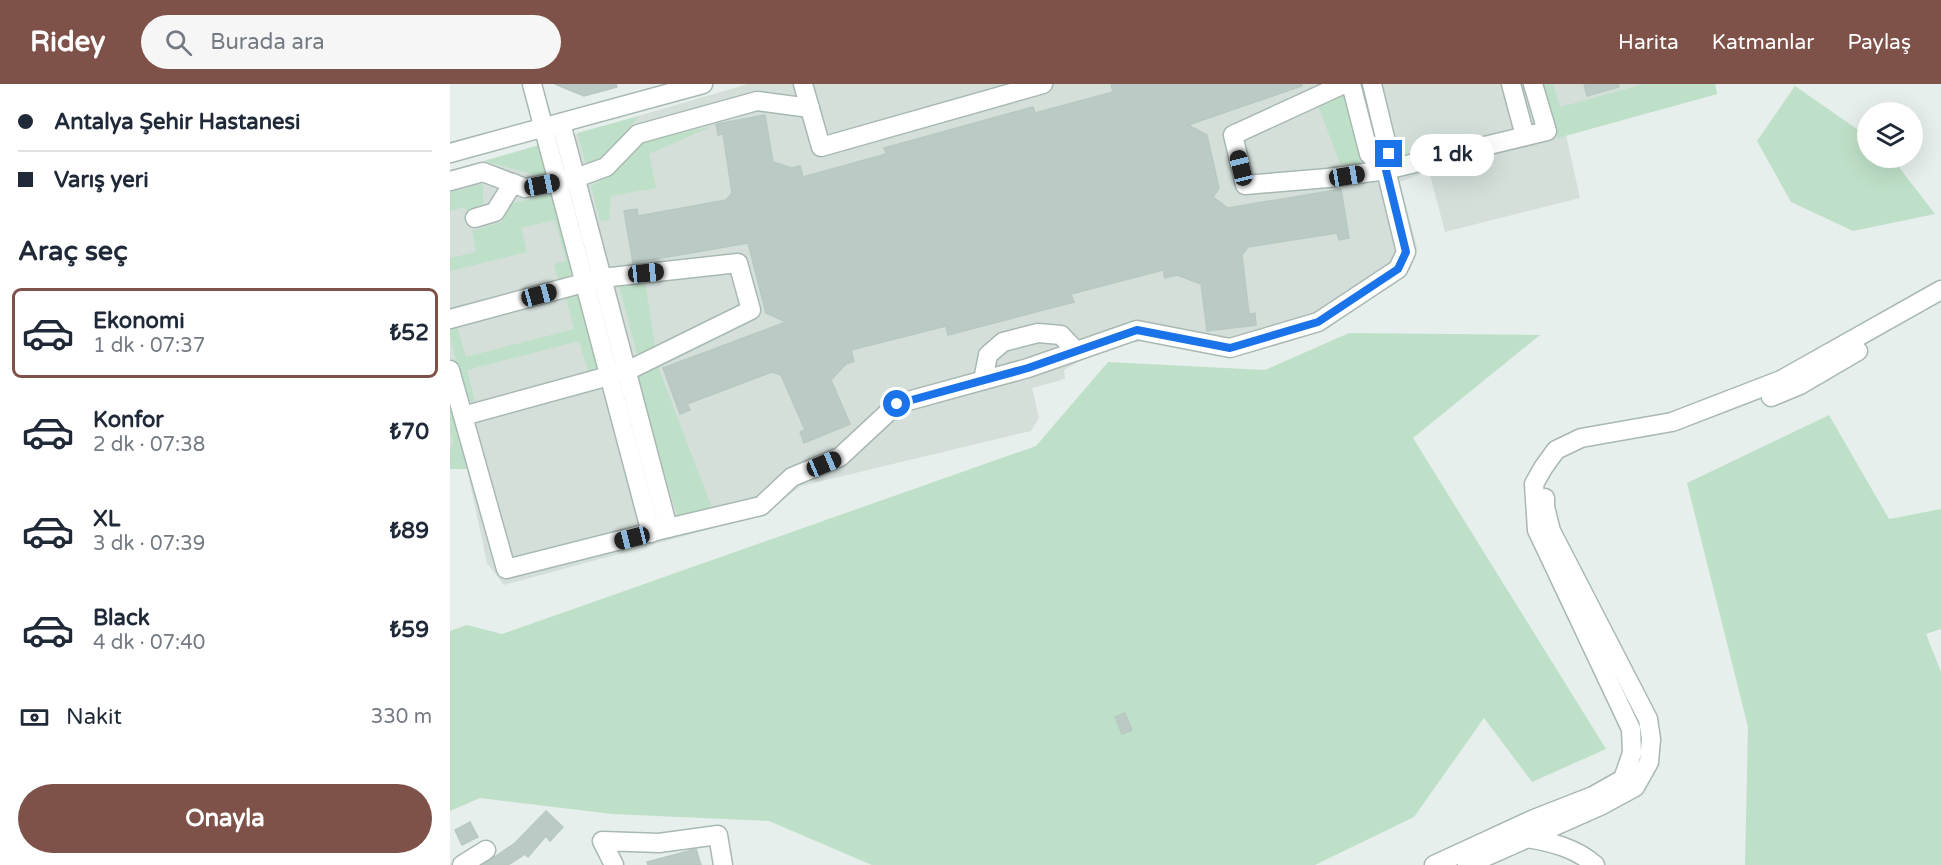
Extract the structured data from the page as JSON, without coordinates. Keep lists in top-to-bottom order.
{
  "page": {
    "header": "Ridey",
    "search": "Burada ara",
    "nav": ["Harita", "Katmanlar", "Paylaş"],
    "banner": ["Antalya Şehir Hastanesi", "Varış yeri"],
    "bubble": "1 dk",
    "heading": "Araç seç",
    "list": [
      {
        "name": "Ekonomi",
        "note": "1 dk · 07:37",
        "value": "₺52"
      },
      {
        "name": "Konfor",
        "note": "2 dk · 07:38",
        "value": "₺70"
      },
      {
        "name": "XL",
        "note": "3 dk · 07:39",
        "value": "₺89"
      },
      {
        "name": "Black",
        "note": "4 dk · 07:40",
        "value": "₺59"
      }
    ],
    "pay": ["Nakit", "330 m"],
    "buttons": "Onayla"
  }
}
